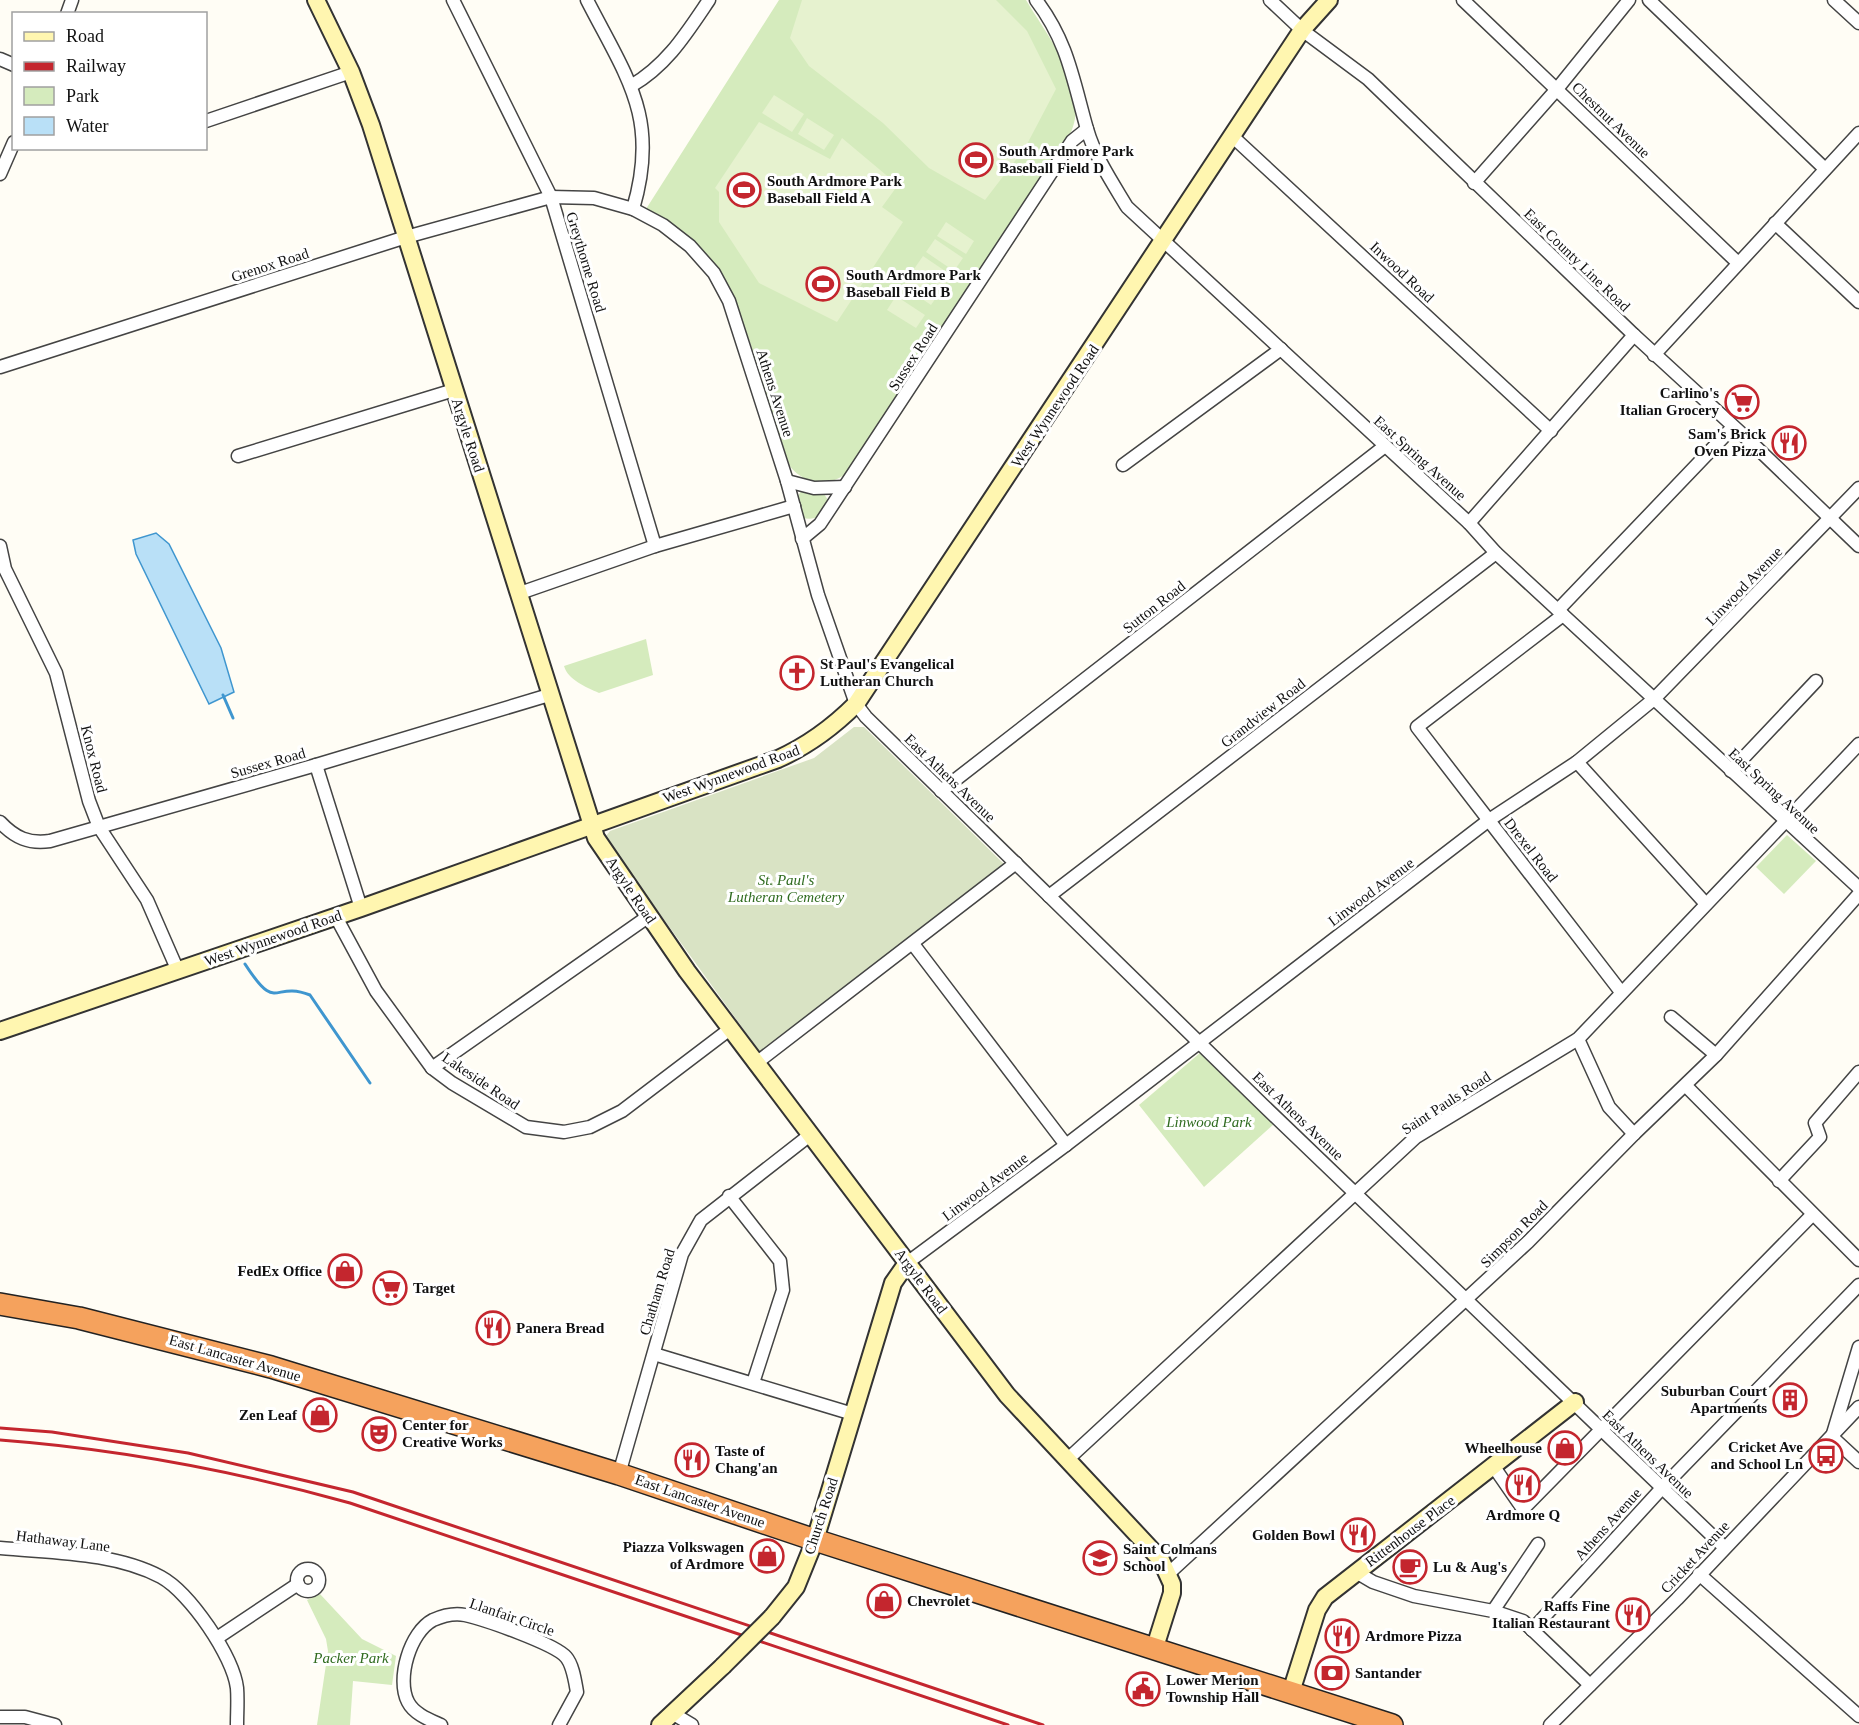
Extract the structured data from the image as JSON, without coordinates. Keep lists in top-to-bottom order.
{
  "streets": {
    "highway": ["East Lancaster Avenue"],
    "street": [
      "Chestnut Avenue",
      "East County Line Road",
      "Greythorne Road",
      "Grenox Road",
      "Inwood Road",
      "Sussex Road",
      "Athens Avenue",
      "West Wynnewood Road",
      "Argyle Road",
      "East Spring Avenue",
      "Linwood Avenue",
      "Sutton Road",
      "Grandview Road",
      "Knox Road",
      "East Athens Avenue",
      "Drexel Road",
      "Lakeside Road",
      "Saint Pauls Road",
      "Simpson Road",
      "Chatham Road",
      "Church Road",
      "Rittenhouse Place",
      "Hathaway Lane",
      "Cricket Avenue",
      "Llanfair Circle"
    ]
  },
  "crossings": [
    ["East County Line Road", "West Wynnewood Road"],
    ["East County Line Road", "Linwood Avenue"],
    ["Greythorne Road", "Grenox Road"],
    ["Greythorne Road", "Athens Avenue"],
    ["Grenox Road", "Athens Avenue"],
    ["Grenox Road", "Argyle Road"],
    ["Inwood Road", "West Wynnewood Road"],
    ["Sussex Road", "Athens Avenue"],
    ["Sussex Road", "Argyle Road"],
    ["Sussex Road", "East Spring Avenue"],
    ["Sussex Road", "Knox Road"],
    ["Athens Avenue", "West Wynnewood Road"],
    ["Athens Avenue", "East Athens Avenue"],
    ["West Wynnewood Road", "Argyle Road"],
    ["West Wynnewood Road", "East Spring Avenue"],
    ["West Wynnewood Road", "Knox Road"],
    ["West Wynnewood Road", "East Athens Avenue"],
    ["West Wynnewood Road", "Lakeside Road"],
    ["Argyle Road", "Linwood Avenue"],
    ["Argyle Road", "Lakeside Road"],
    ["Argyle Road", "Saint Pauls Road"],
    ["Argyle Road", "Simpson Road"],
    ["Argyle Road", "Chatham Road"],
    ["Argyle Road", "Church Road"],
    ["East Spring Avenue", "Linwood Avenue"],
    ["East Spring Avenue", "Sutton Road"],
    ["East Spring Avenue", "Grandview Road"],
    ["East Spring Avenue", "Drexel Road"],
    ["East Spring Avenue", "Saint Pauls Road"],
    ["Linwood Avenue", "East Athens Avenue"],
    ["Linwood Avenue", "Drexel Road"],
    ["Linwood Avenue", "Church Road"],
    ["Sutton Road", "East Athens Avenue"],
    ["Grandview Road", "East Athens Avenue"],
    ["East Athens Avenue", "Saint Pauls Road"],
    ["East Athens Avenue", "Simpson Road"],
    ["East Athens Avenue", "Rittenhouse Place"],
    ["East Athens Avenue", "Cricket Avenue"],
    ["Drexel Road", "Saint Pauls Road"],
    ["Chatham Road", "East Lancaster Avenue"],
    ["East Lancaster Avenue", "Church Road"],
    ["East Lancaster Avenue", "Rittenhouse Place"]
  ],
  "parks": ["St. Paul's Lutheran Cemetery", "Linwood Park", "Packer Park"],
  "places": {
    "sports": ["South Ardmore Park Baseball Field D", "South Ardmore Park Baseball Field A", "South Ardmore Park Baseball Field B"],
    "supermarket": ["Carlino's Italian Grocery", "Target"],
    "restaurant": [
      "Sam's Brick Oven Pizza",
      "Panera Bread",
      "Taste of Chang'an",
      "Ardmore Q",
      "Golden Bowl",
      "Raffs Fine Italian Restaurant",
      "Ardmore Pizza"
    ],
    "church": ["St Paul's Evangelical Lutheran Church"],
    "shop": [
      "FedEx Office",
      "Zen Leaf",
      "Wheelhouse",
      "Piazza Volkswagen of Ardmore",
      "Chevrolet"
    ],
    "building": ["Suburban Court Apartments"],
    "theatre": ["Center for Creative Works"],
    "bus stop": ["Cricket Ave and School Ln"],
    "school or university": ["Saint Colmans School"],
    "cafe": ["Lu & Aug's"],
    "bank": ["Santander"],
    "public building": ["Lower Merion Township Hall"]
  },
  "legend": [
    "Road",
    "Railway",
    "Park",
    "Water"
  ]
}
